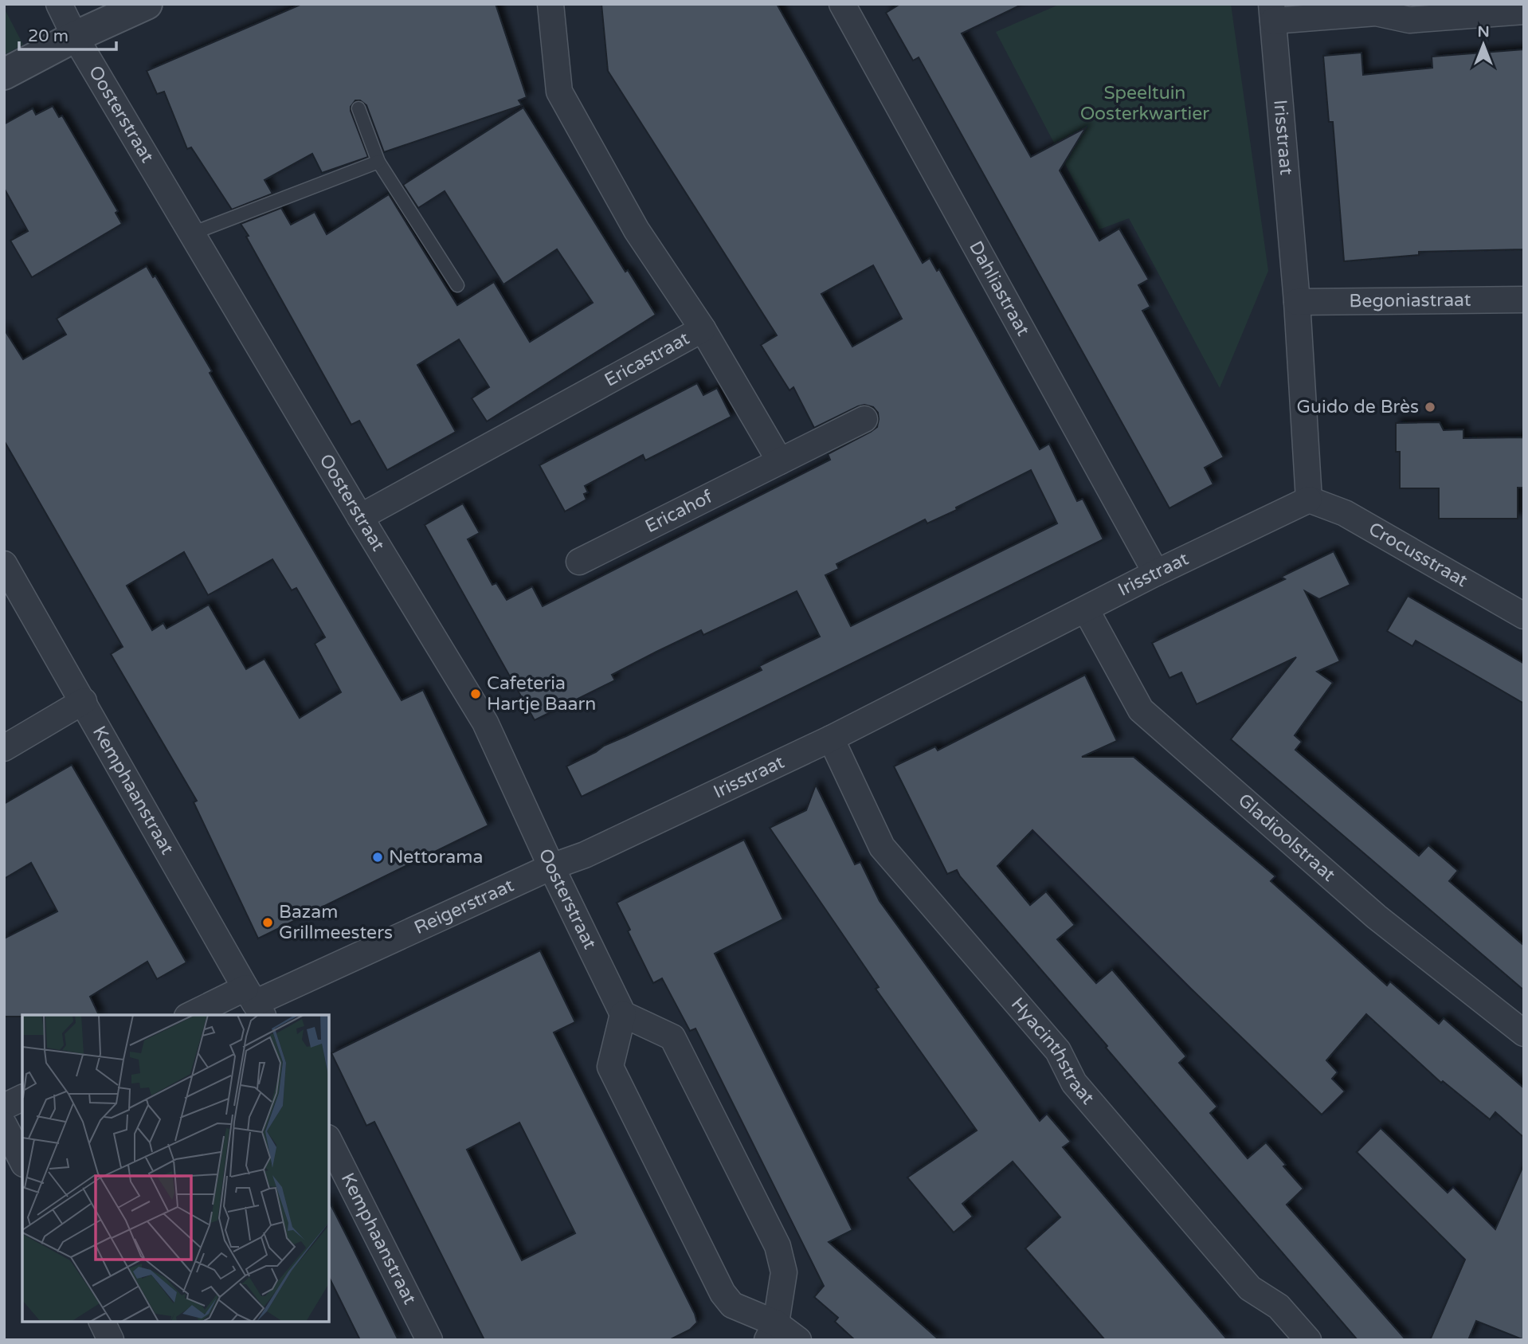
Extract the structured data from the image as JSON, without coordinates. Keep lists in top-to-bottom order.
{
  "streets": {
    "street": [
      "Oosterstraat",
      "Irisstraat",
      "Dahliastraat",
      "Begoniastraat",
      "Ericastraat",
      "Ericahof",
      "Crocusstraat",
      "Kemphaanstraat",
      "Gladioolstraat",
      "Reigerstraat",
      "Hyacinthstraat"
    ]
  },
  "crossings": [
    ["Oosterstraat", "Irisstraat"],
    ["Oosterstraat", "Ericastraat"],
    ["Oosterstraat", "Reigerstraat"],
    ["Irisstraat", "Dahliastraat"],
    ["Irisstraat", "Begoniastraat"],
    ["Irisstraat", "Crocusstraat"],
    ["Irisstraat", "Gladioolstraat"],
    ["Irisstraat", "Reigerstraat"],
    ["Irisstraat", "Hyacinthstraat"],
    ["Kemphaanstraat", "Reigerstraat"]
  ],
  "parks": ["Speeltuin Oosterkwartier"],
  "places": [
    "Guido de Brès",
    "Cafeteria Hartje Baarn",
    "Nettorama",
    "Bazam Grillmeesters"
  ],
  "scale_bar": "20 m",
  "north": "top"
}
